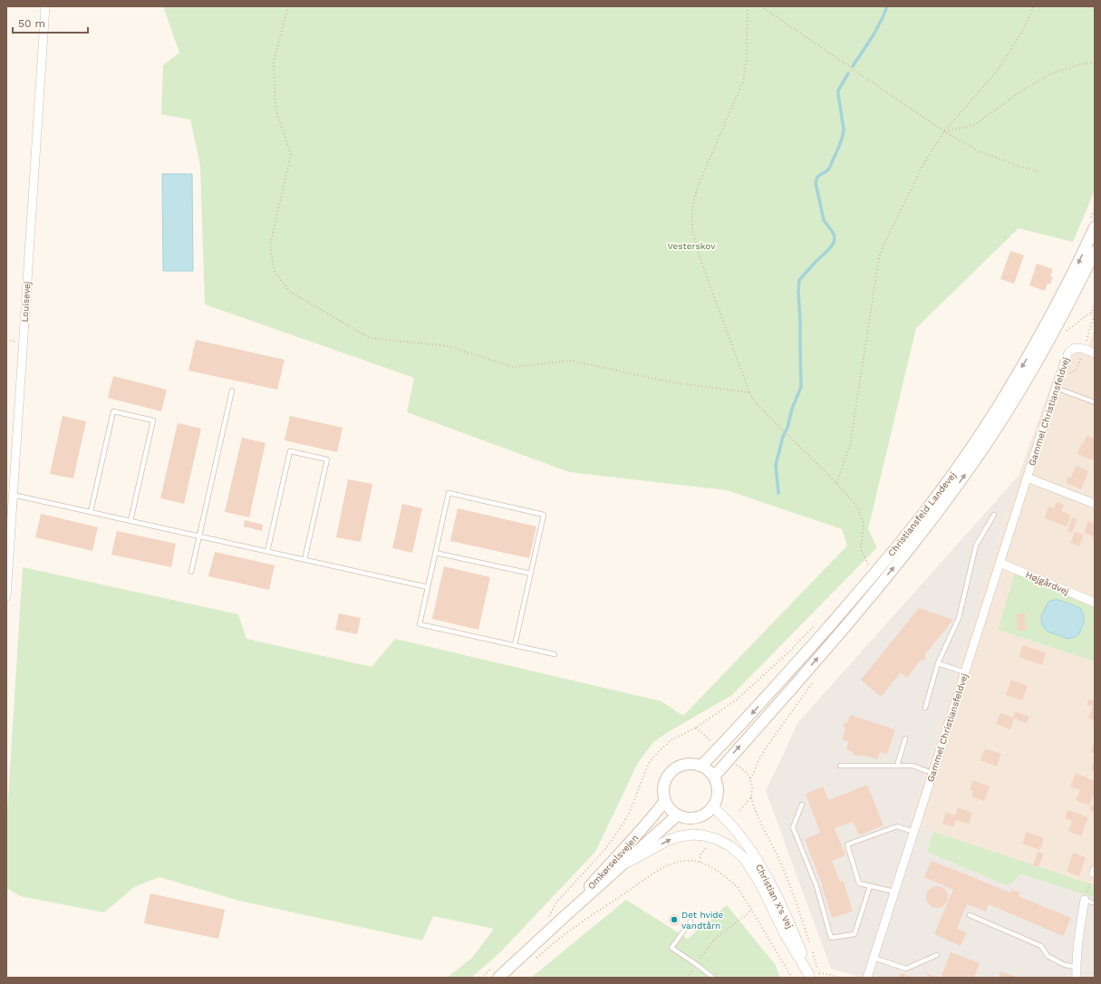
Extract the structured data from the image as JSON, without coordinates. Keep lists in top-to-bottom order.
{
  "streets": {
    "main road": ["Christiansfeld Landevej", "Omkørselsvejen"],
    "street": [
      "Louisevej",
      "Gammel Christiansfeldvej",
      "Højgårdvej",
      "Christian X's Vej"
    ]
  },
  "crossings": [
    ["Gammel Christiansfeldvej", "Højgårdvej"],
    ["Christiansfeld Landevej", "Omkørselsvejen"],
    ["Christiansfeld Landevej", "Christian X's Vej"],
    ["Omkørselsvejen", "Christian X's Vej"]
  ],
  "parks": ["Vesterskov"],
  "places": ["Det hvide vandtårn"],
  "scale_bar": "50 m"
}
